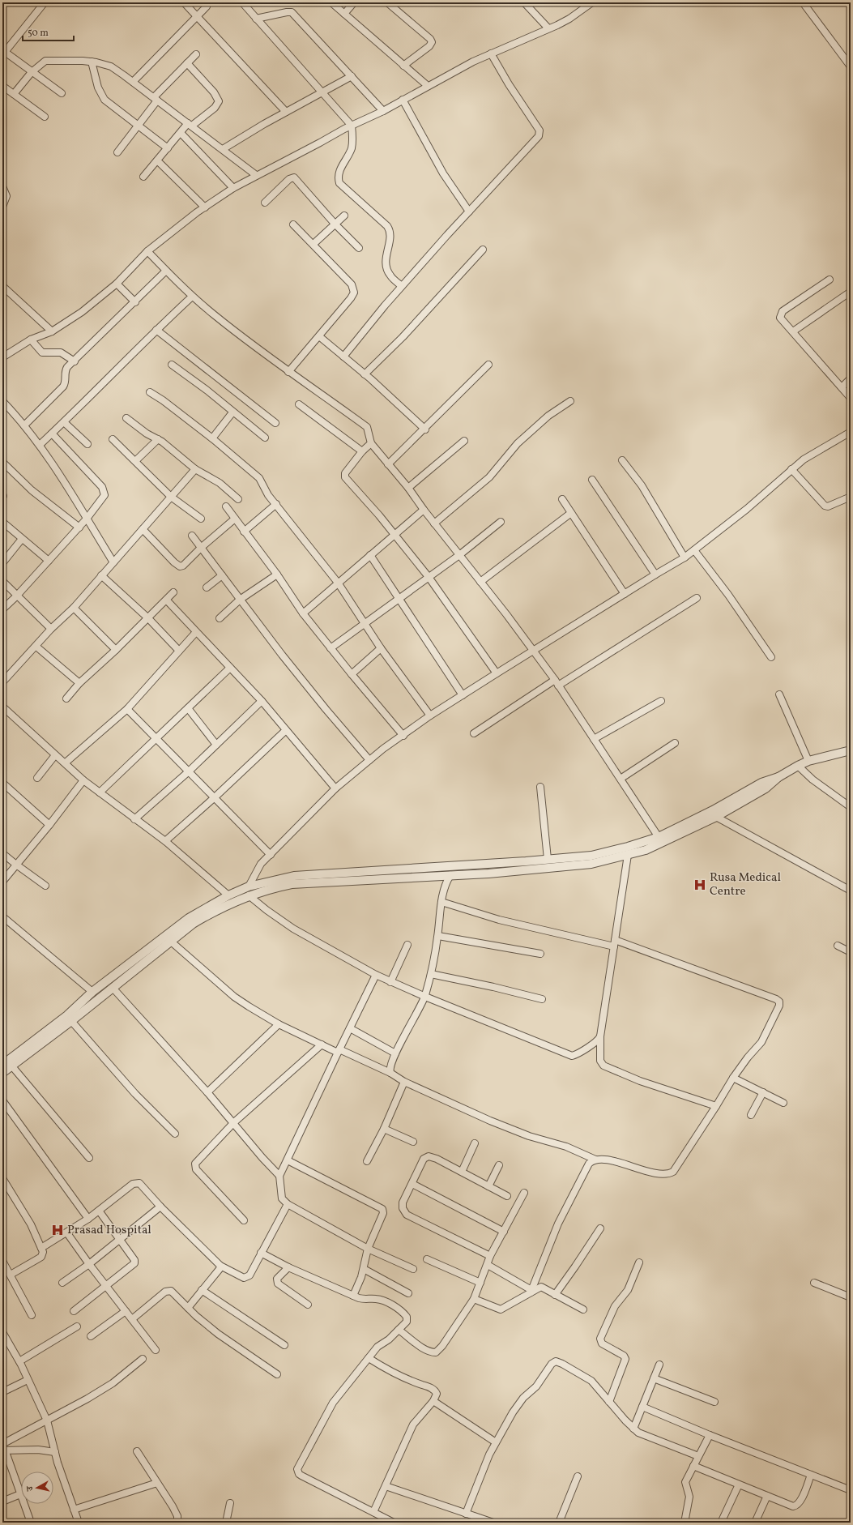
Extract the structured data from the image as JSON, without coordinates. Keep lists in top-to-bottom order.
{
  "places": {
    "hospital": ["Rusa Medical Centre", "Prasad Hospital"]
  },
  "scale_bar": "50 m",
  "north": "left"
}
